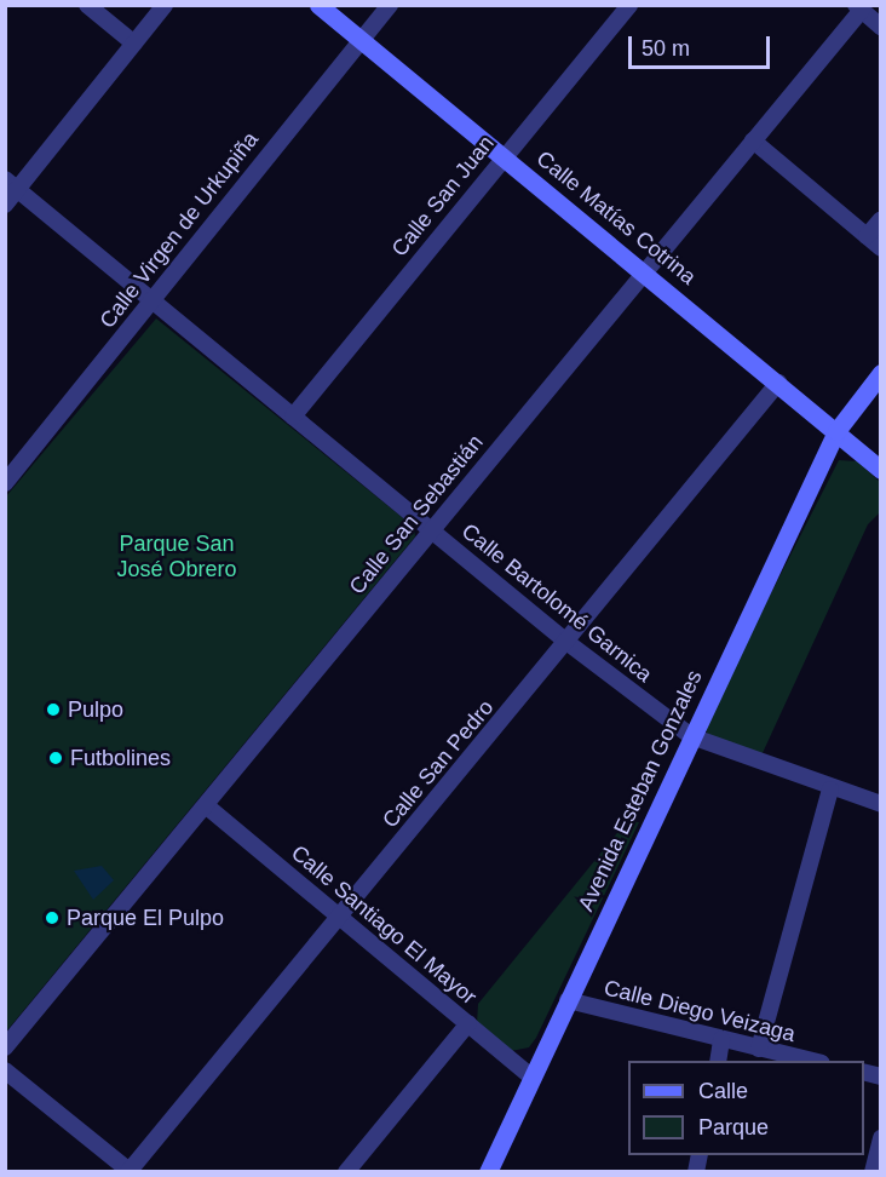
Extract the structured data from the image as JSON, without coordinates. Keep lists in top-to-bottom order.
{
  "streets": {
    "street": [
      "Calle San Juan",
      "Calle Matías Cotrina",
      "Calle Virgen de Urkupiña",
      "Calle San Sebastián",
      "Calle Bartolomé Garnica",
      "Calle San Pedro",
      "Avenida Esteban Gonzales",
      "Calle Santiago El Mayor",
      "Calle Diego Veizaga"
    ]
  },
  "crossings": [
    ["Calle San Juan", "Calle Matías Cotrina"],
    ["Calle San Juan", "Calle Bartolomé Garnica"],
    ["Calle Matías Cotrina", "Calle Virgen de Urkupiña"],
    ["Calle Matías Cotrina", "Calle San Sebastián"],
    ["Calle Matías Cotrina", "Calle San Pedro"],
    ["Calle Matías Cotrina", "Avenida Esteban Gonzales"],
    ["Calle Virgen de Urkupiña", "Calle Bartolomé Garnica"],
    ["Calle San Sebastián", "Calle Bartolomé Garnica"],
    ["Calle San Sebastián", "Calle Santiago El Mayor"],
    ["Calle Bartolomé Garnica", "Calle San Pedro"],
    ["Calle Bartolomé Garnica", "Avenida Esteban Gonzales"],
    ["Calle San Pedro", "Calle Santiago El Mayor"],
    ["Avenida Esteban Gonzales", "Calle Santiago El Mayor"],
    ["Avenida Esteban Gonzales", "Calle Diego Veizaga"]
  ],
  "parks": ["Parque San José Obrero"],
  "places": ["Pulpo", "Futbolines", "Parque El Pulpo"],
  "legend": ["Calle", "Parque"],
  "scale_bar": "50 m"
}
